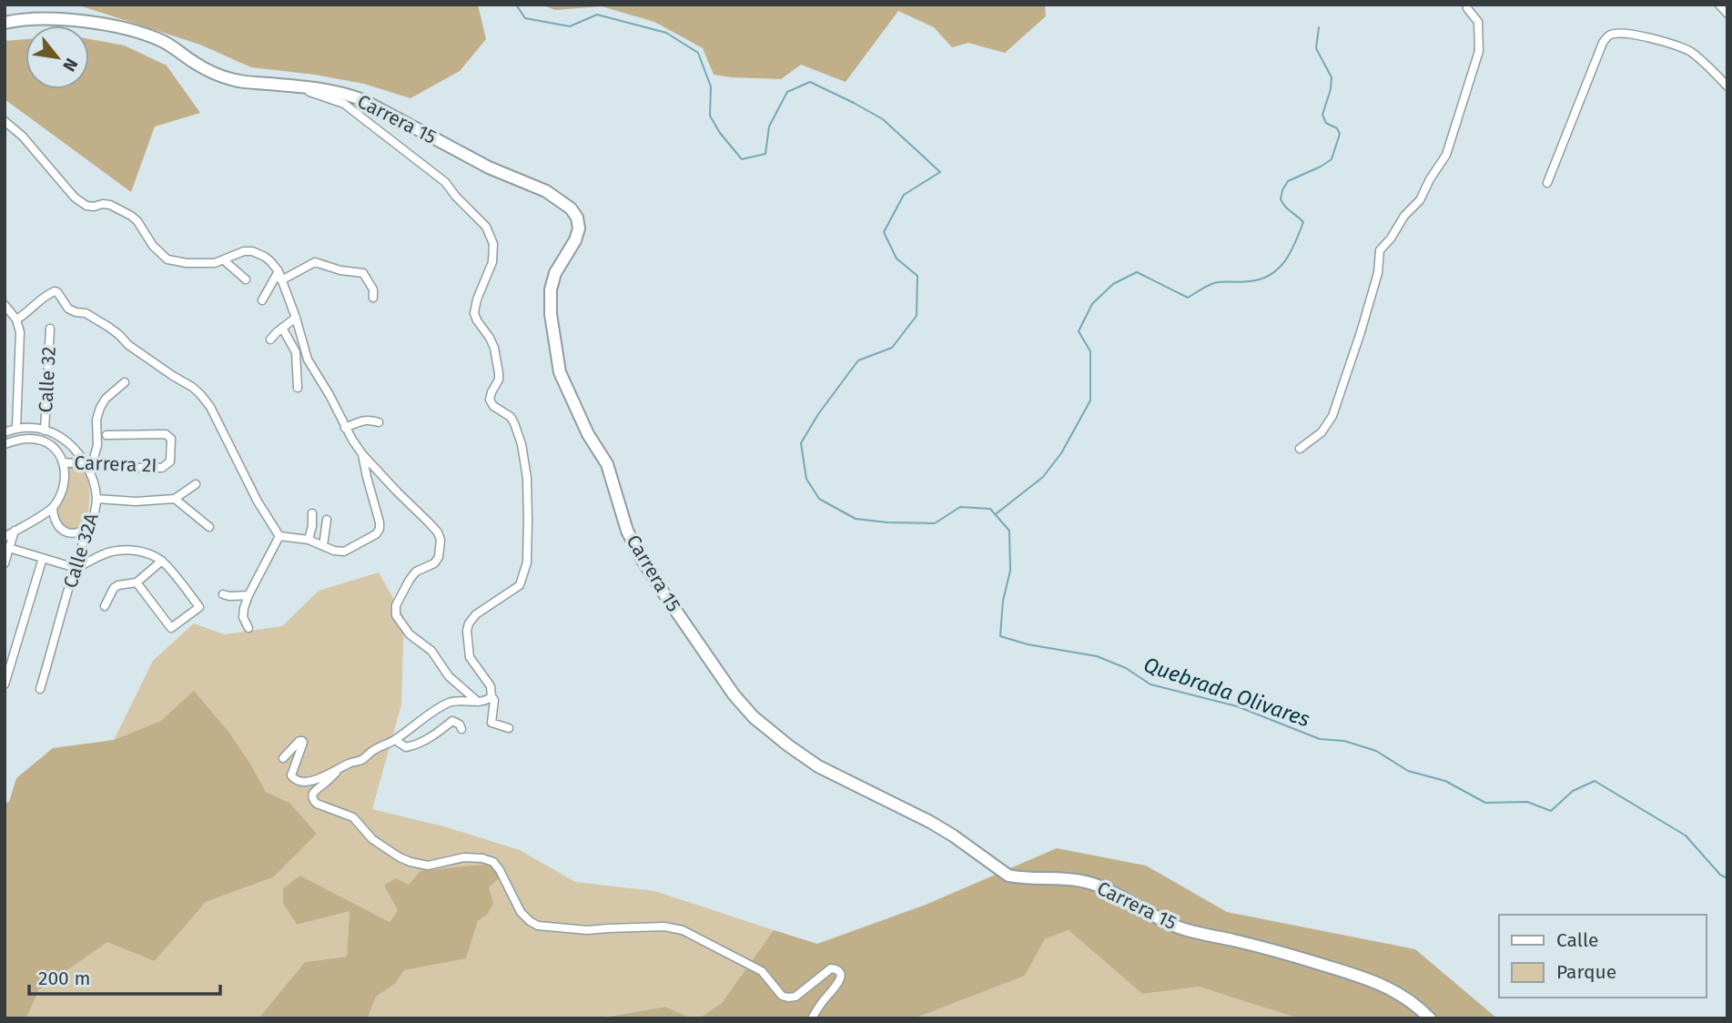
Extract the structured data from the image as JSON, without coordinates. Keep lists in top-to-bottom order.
{
  "streets": {
    "main road": ["Carrera 15"],
    "street": ["Calle 32", "Carrera 2I", "Calle 32A"]
  },
  "crossings": [
    ["Calle 32", "Calle 32A"],
    ["Carrera 2I", "Calle 32A"]
  ],
  "water": ["Quebrada Olivares"],
  "legend": ["Calle", "Parque"],
  "scale_bar": "200 m",
  "north": "bottom right"
}
